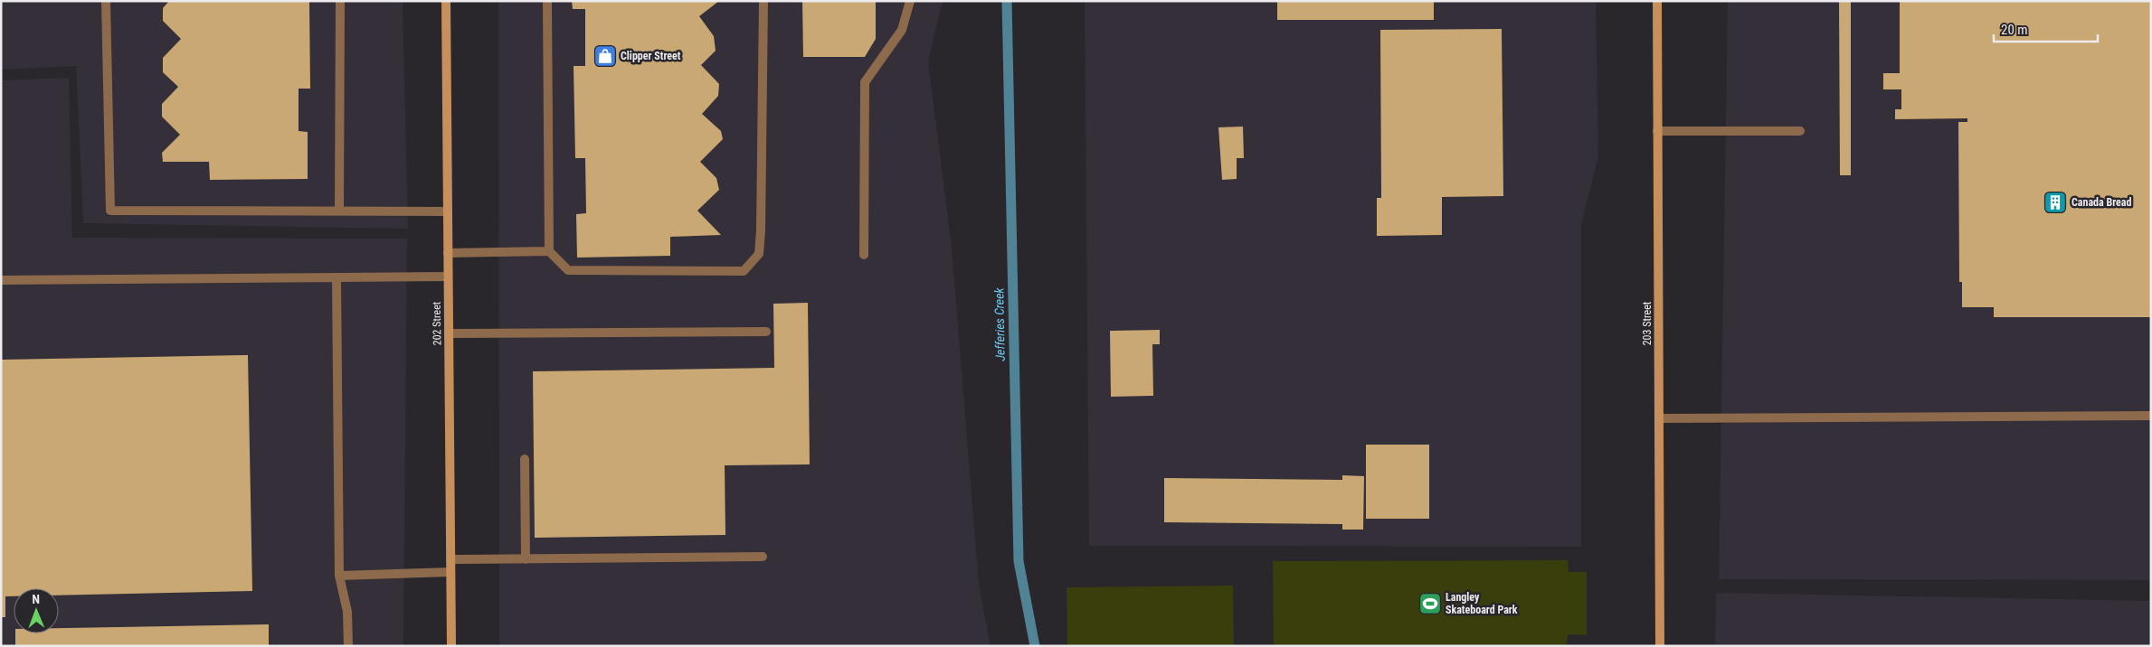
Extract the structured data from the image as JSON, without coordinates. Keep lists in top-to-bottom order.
{
  "streets": {
    "street": ["202 Street", "203 Street"]
  },
  "water": ["Jefferies Creek"],
  "places": {
    "shop": ["Clipper Street"],
    "building": ["Canada Bread"],
    "sports": ["Langley Skateboard Park"]
  },
  "scale_bar": "20 m",
  "north": "top"
}
